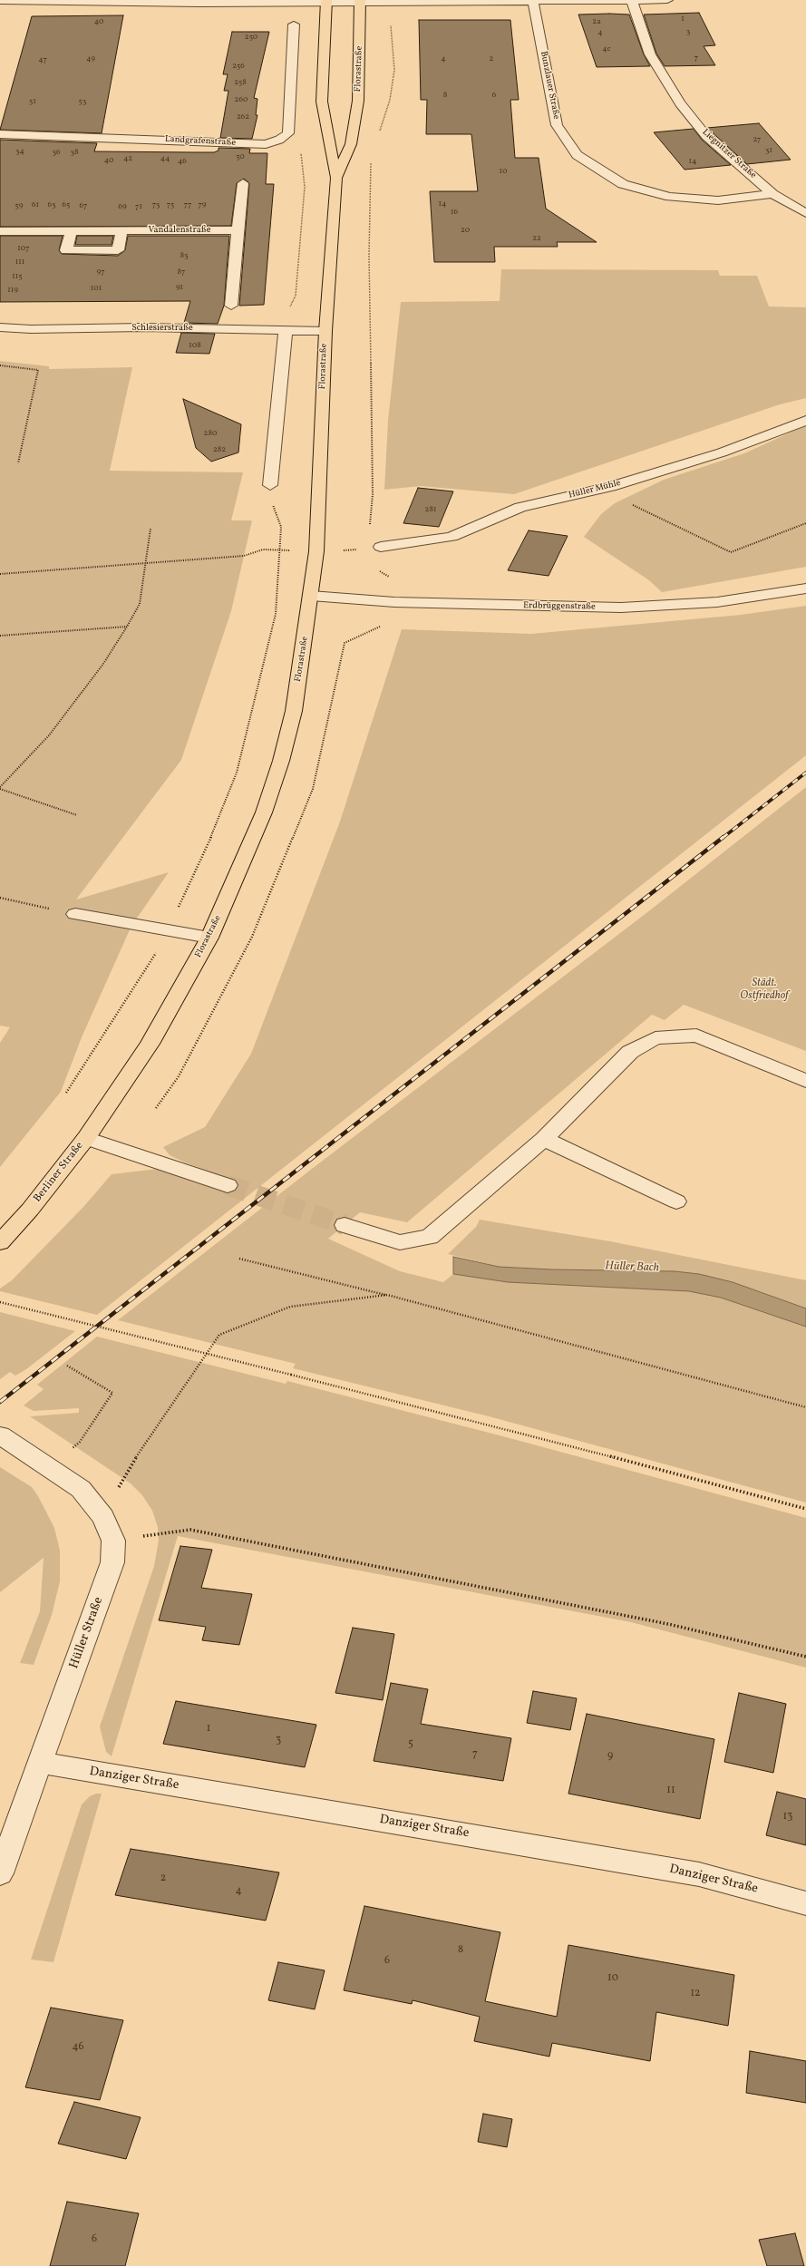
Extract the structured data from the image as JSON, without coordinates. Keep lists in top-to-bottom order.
{
  "streets": {
    "main road": ["Florastraße", "Berliner Straße"],
    "street": [
      "Bunzlauer Straße",
      "Landgrafenstraße",
      "Liegnitzer Straße",
      "Vandalenstraße",
      "Schlesierstraße",
      "Hüller Mühle",
      "Erdbrüggenstraße",
      "Hüller Straße",
      "Danziger Straße"
    ]
  },
  "crossings": [
    ["Florastraße", "Schlesierstraße"],
    ["Florastraße", "Erdbrüggenstraße"],
    ["Florastraße", "Berliner Straße"],
    ["Bunzlauer Straße", "Liegnitzer Straße"],
    ["Hüller Straße", "Danziger Straße"]
  ],
  "water": ["Hüller Bach"],
  "parks": ["Städt. Ostfriedhof"],
  "house_numbers": [
    "1",
    "40",
    "2a",
    "3",
    "4",
    "250",
    "4c",
    "7",
    "49",
    "4",
    "2",
    "47",
    "256",
    "258",
    "8",
    "6",
    "260",
    "51",
    "53",
    "262",
    "27",
    "31",
    "34",
    "36",
    "38",
    "50",
    "42",
    "44",
    "40",
    "46",
    "14",
    "10",
    "14",
    "61",
    "63",
    "65",
    "73",
    "75",
    "77",
    "79",
    "59",
    "67",
    "69",
    "71",
    "16",
    "20",
    "22",
    "107",
    "83",
    "111",
    "97",
    "87",
    "115",
    "91",
    "101",
    "119",
    "108",
    "280",
    "282",
    "281",
    "1",
    "3",
    "5",
    "7",
    "9",
    "11",
    "13",
    "2",
    "4",
    "8",
    "6",
    "10",
    "12",
    "46",
    "6"
  ]
}
